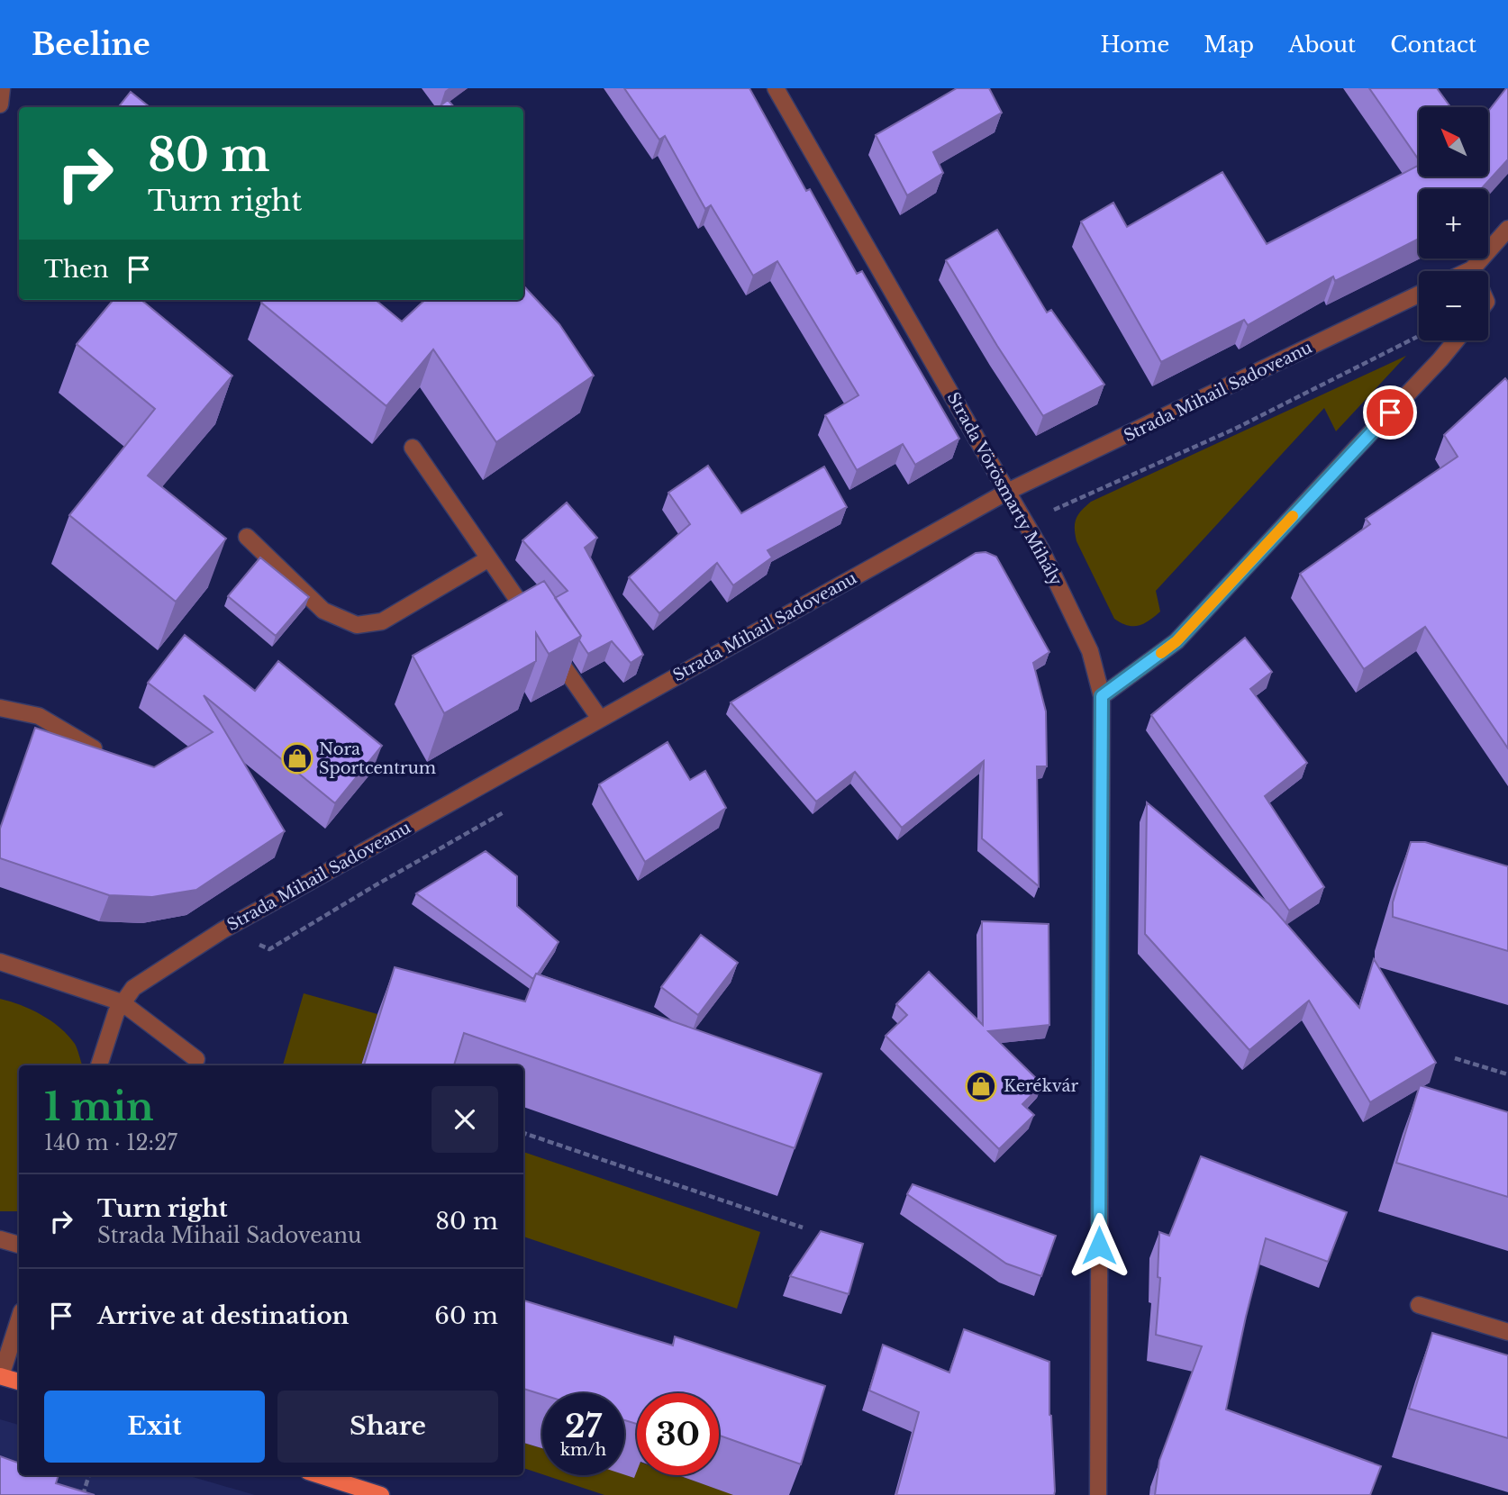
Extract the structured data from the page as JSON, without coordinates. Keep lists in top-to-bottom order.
{
  "streets": {
    "street": ["Strada Mihail Sadoveanu", "Strada Vörösmarty Mihály"]
  },
  "crossings": [
    ["Strada Mihail Sadoveanu", "Strada Vörösmarty Mihály"]
  ],
  "places": {
    "shop": ["Nora Sportcentrum", "Kerékvár"]
  },
  "north": "top left",
  "page": {
    "header": "Beeline",
    "nav": [
      "Home",
      "Map",
      "About",
      "Contact"
    ],
    "map_buttons": ["+", "−"],
    "turn": ["80 m", "Turn right"],
    "then": "Then",
    "heading": ["1 min", "140 m · 12:27"],
    "list": [
      {
        "name": "Turn right",
        "note": "Strada Mihail Sadoveanu",
        "value": "80 m"
      },
      {
        "name": "Arrive at destination",
        "value": "60 m"
      }
    ],
    "buttons": ["Exit", "Share"],
    "speed": "27 km/h",
    "limit": "30"
  }
}
